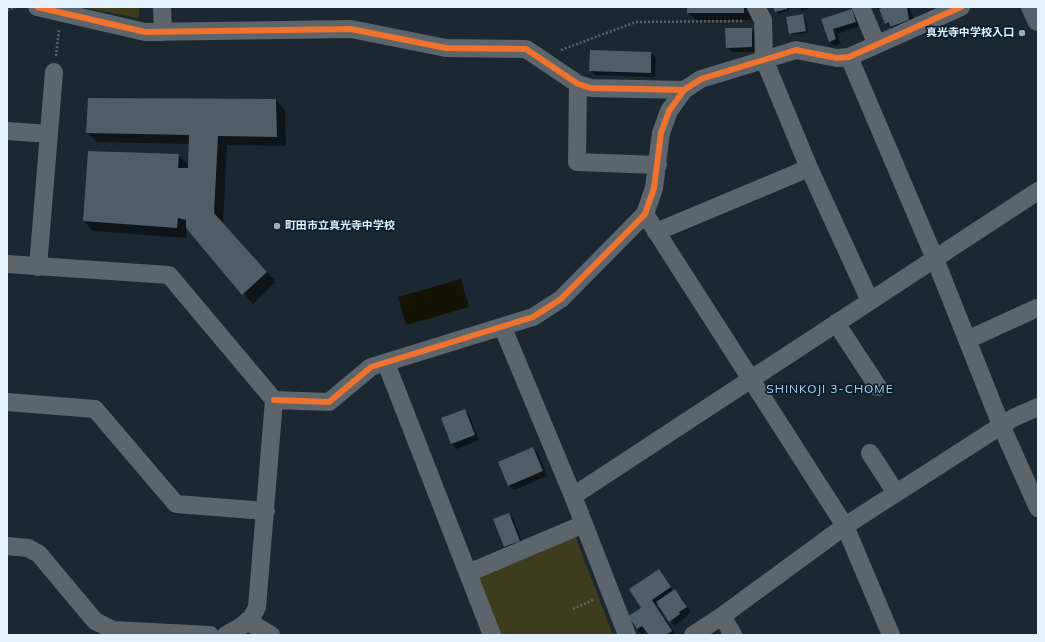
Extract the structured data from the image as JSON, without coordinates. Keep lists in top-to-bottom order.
{
  "districts": ["SHINKOJI 3-CHOME"],
  "places": ["真光寺中学校入口", "町田市立真光寺中学校"]
}
